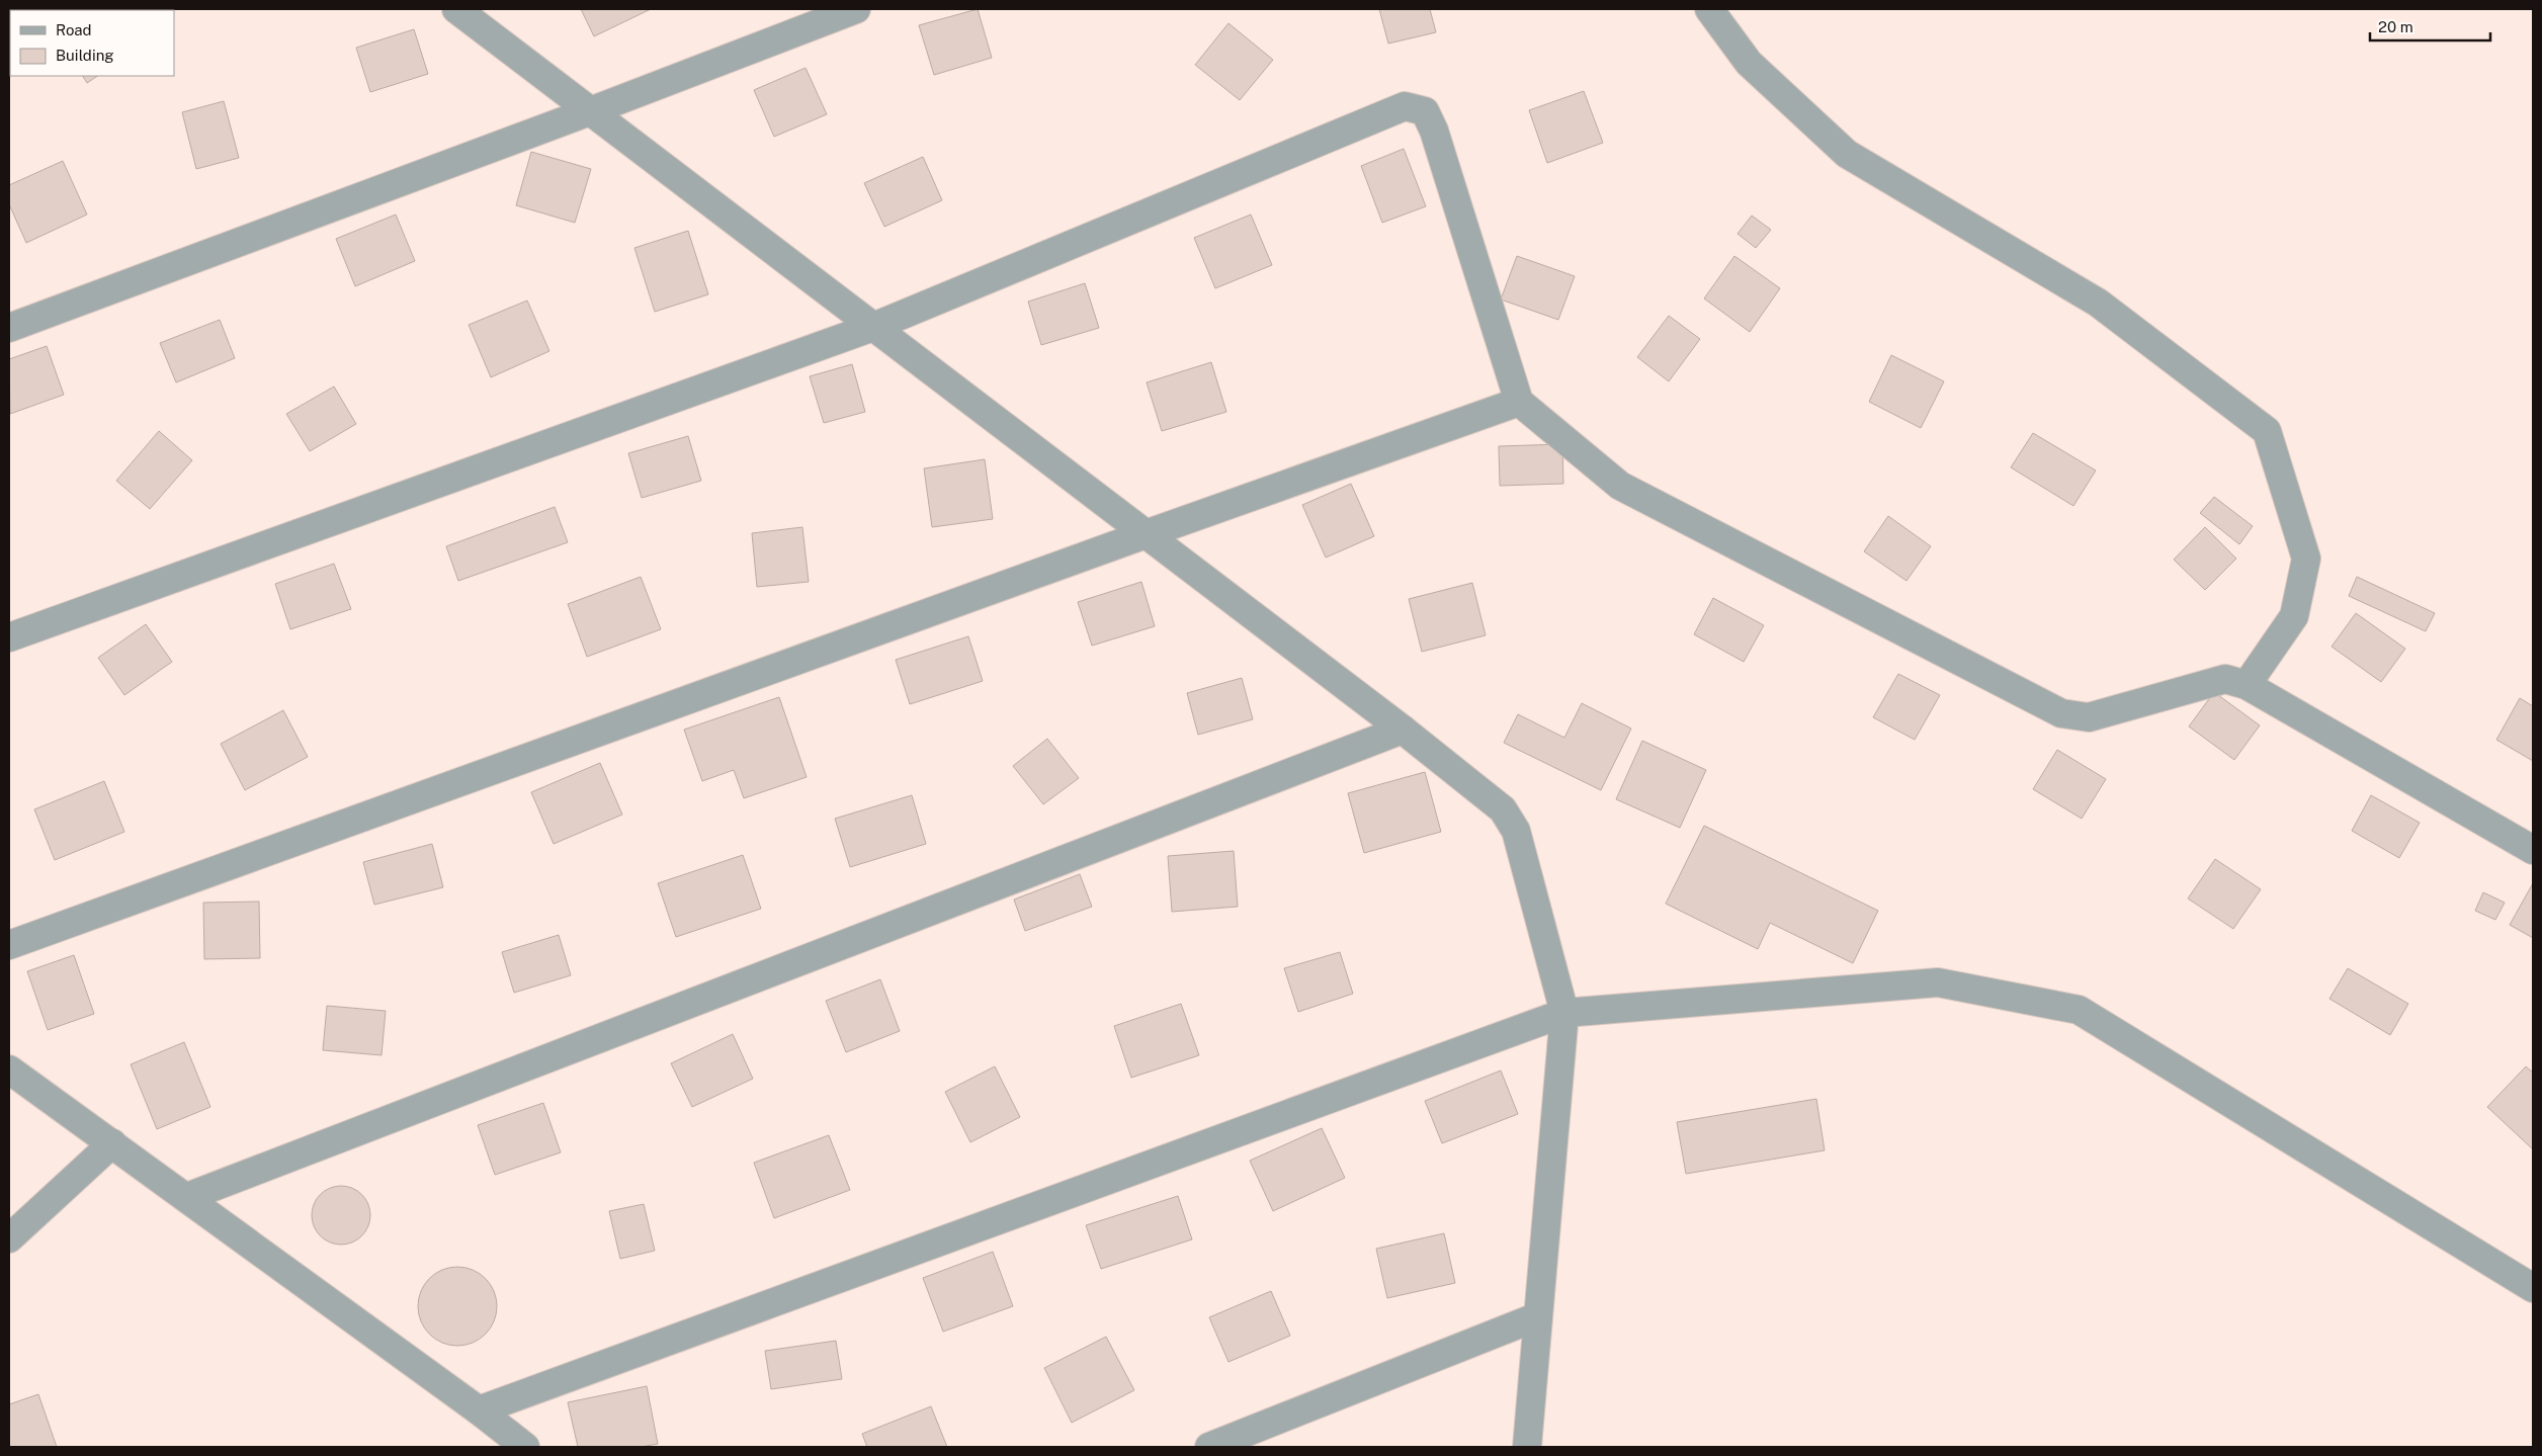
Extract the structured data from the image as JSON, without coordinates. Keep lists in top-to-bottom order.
{
  "legend": ["Road", "Building"],
  "scale_bar": "20 m"
}
